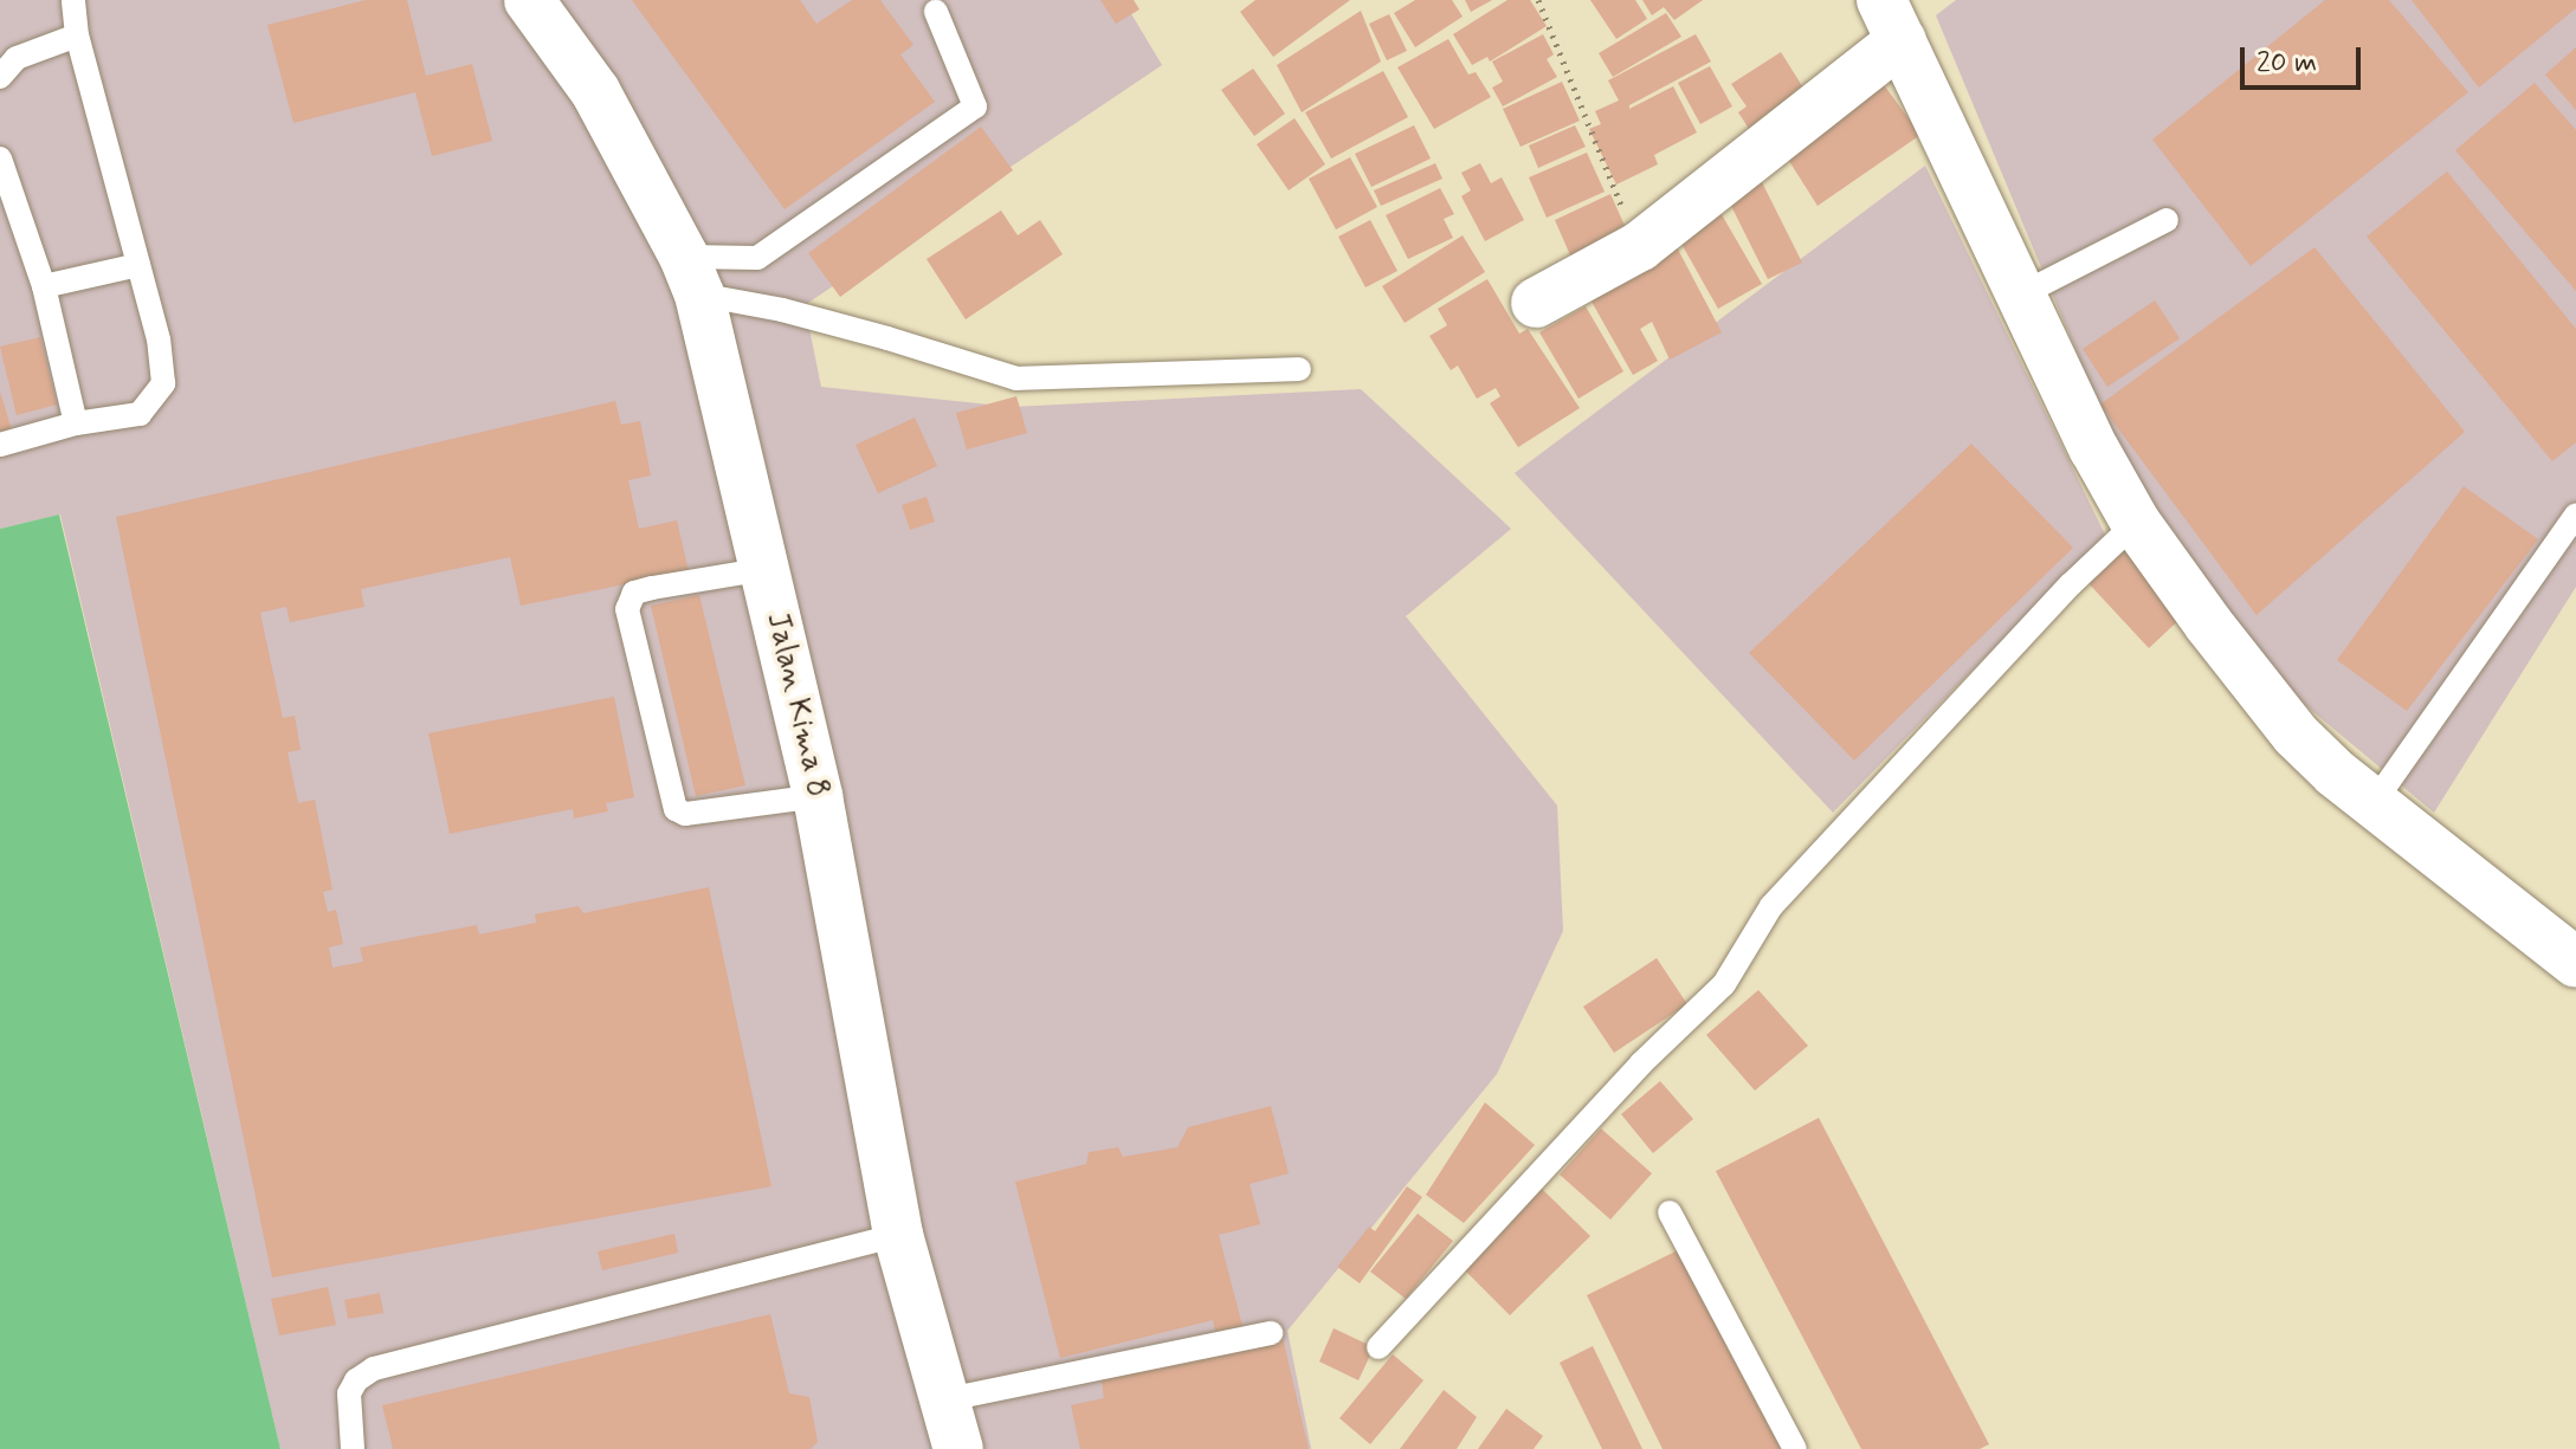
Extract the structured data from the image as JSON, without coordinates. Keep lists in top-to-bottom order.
{
  "streets": {
    "street": ["Jalan Kima 8"]
  },
  "scale_bar": "20 m"
}
